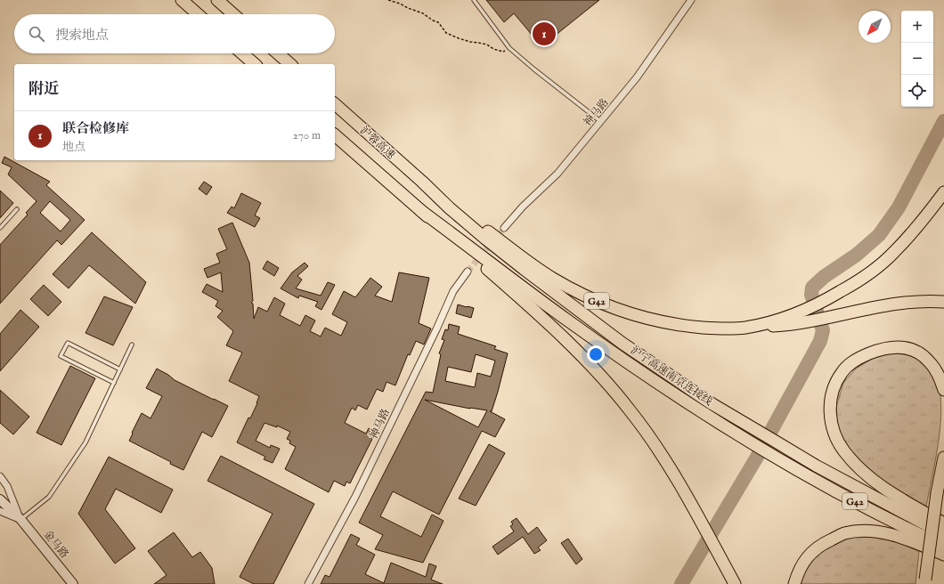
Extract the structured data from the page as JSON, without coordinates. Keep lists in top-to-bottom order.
{
  "streets": {
    "highway": ["沪蓉高速", "G42", "沪宁高速南京连接线"],
    "main road": ["金马路"],
    "street": ["神马路"]
  },
  "crossings": [
    ["沪蓉高速", "G42"],
    ["沪蓉高速", "沪宁高速南京连接线"],
    ["G42", "沪宁高速南京连接线"]
  ],
  "north": "bottom left",
  "page": {
    "map_buttons": ["+", "−"],
    "search": "搜索地点",
    "pins": "1",
    "heading": "附近",
    "list": [
      {
        "mark": "1",
        "name": "联合检修库",
        "note": "地点",
        "value": "270 m"
      }
    ]
  }
}
